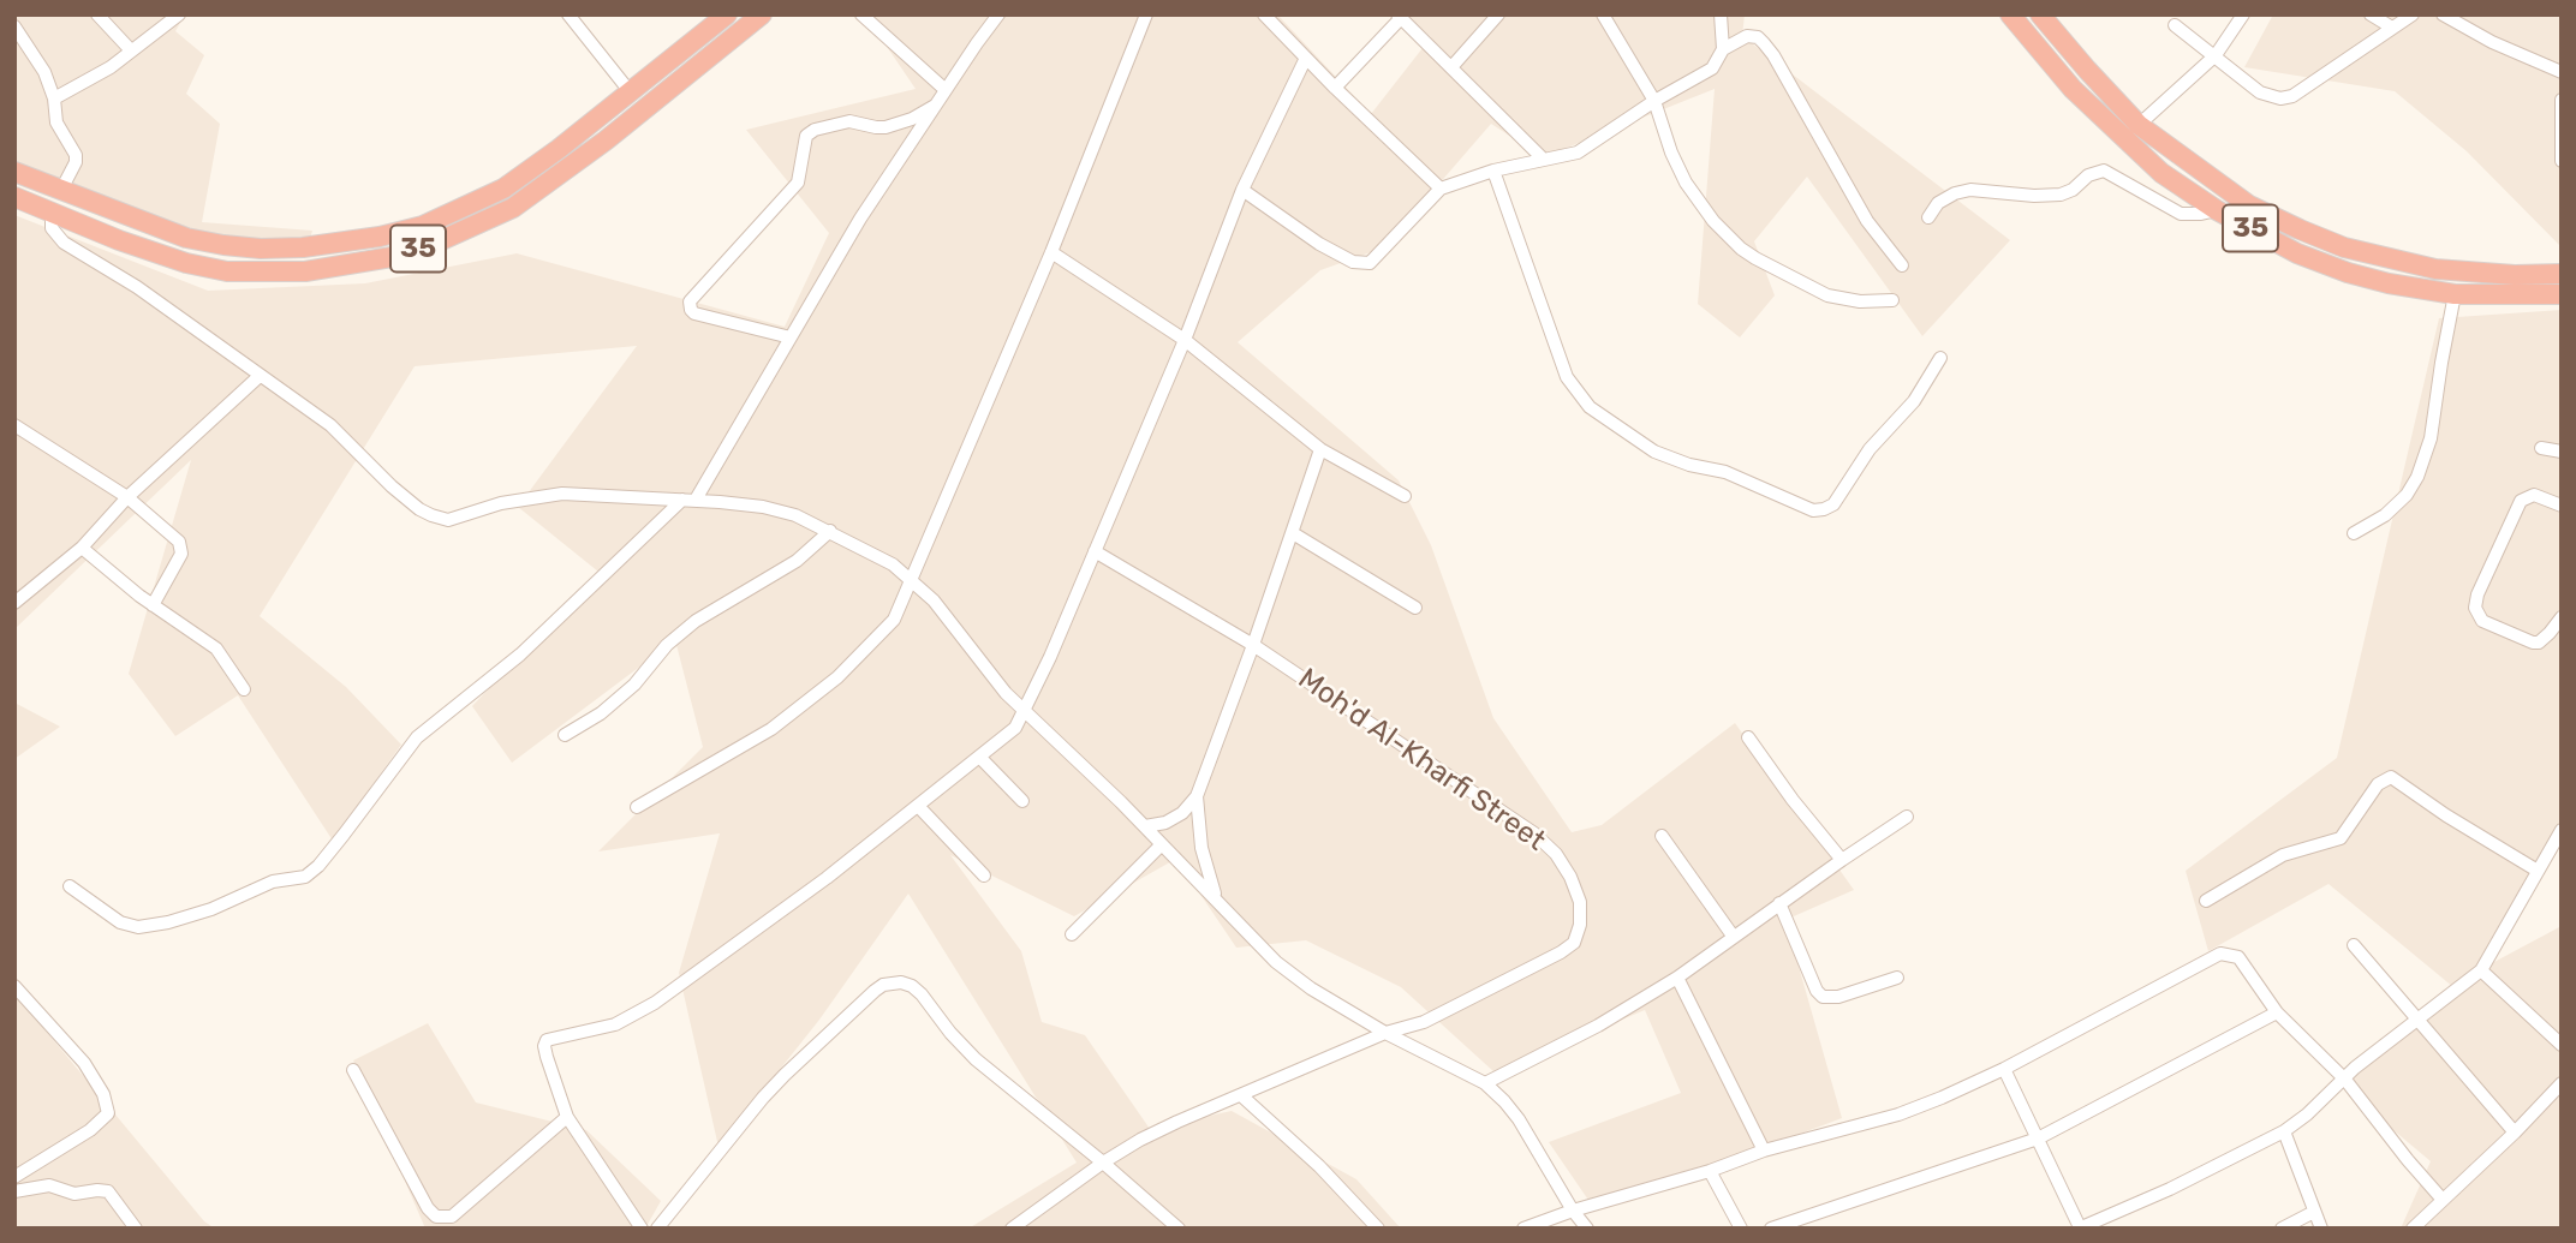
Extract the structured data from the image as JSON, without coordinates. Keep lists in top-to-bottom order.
{
  "streets": {
    "highway": ["35"],
    "street": ["Moh'd Al-Kharfi Street"]
  }
}
